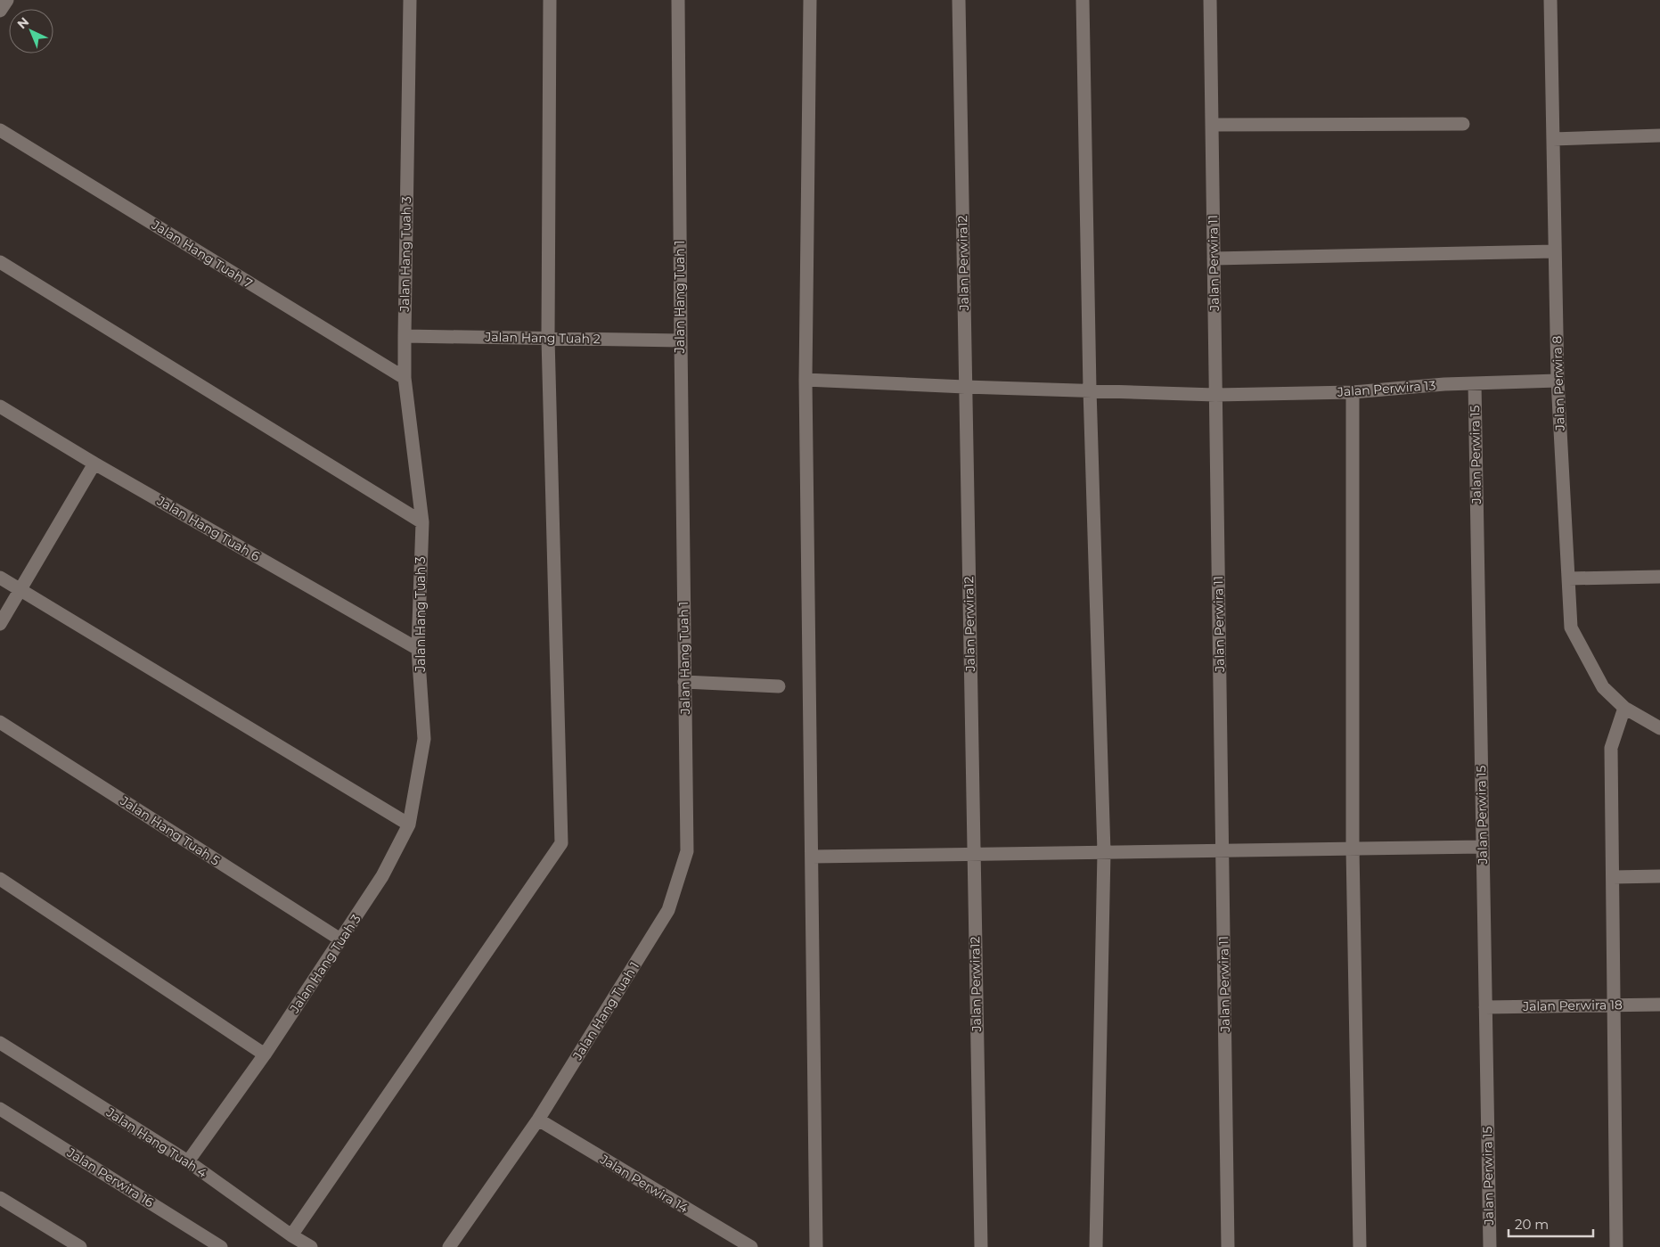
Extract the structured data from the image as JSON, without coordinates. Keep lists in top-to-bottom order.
{
  "streets": {
    "street": [
      "Jalan Hang Tuah 7",
      "Jalan Hang Tuah 3",
      "Jalan Perwira12",
      "Jalan Perwira 11",
      "Jalan Hang Tuah 1",
      "Jalan Hang Tuah 2",
      "Jalan Perwira 8",
      "Jalan Perwira 13",
      "Jalan Perwira 15",
      "Jalan Hang Tuah 6",
      "Jalan Hang Tuah 5",
      "Jalan Perwira 18",
      "Jalan Hang Tuah 4",
      "Jalan Perwira 16",
      "Jalan Perwira 14"
    ]
  },
  "crossings": [
    ["Jalan Hang Tuah 7", "Jalan Hang Tuah 3"],
    ["Jalan Hang Tuah 3", "Jalan Hang Tuah 2"],
    ["Jalan Hang Tuah 3", "Jalan Hang Tuah 6"],
    ["Jalan Hang Tuah 3", "Jalan Hang Tuah 5"],
    ["Jalan Hang Tuah 3", "Jalan Hang Tuah 4"],
    ["Jalan Perwira12", "Jalan Perwira 13"],
    ["Jalan Perwira 11", "Jalan Perwira 13"],
    ["Jalan Hang Tuah 1", "Jalan Hang Tuah 2"],
    ["Jalan Hang Tuah 1", "Jalan Perwira 14"],
    ["Jalan Perwira 8", "Jalan Perwira 13"],
    ["Jalan Perwira 13", "Jalan Perwira 15"],
    ["Jalan Perwira 15", "Jalan Perwira 18"]
  ],
  "scale_bar": "20 m",
  "north": "top left"
}
